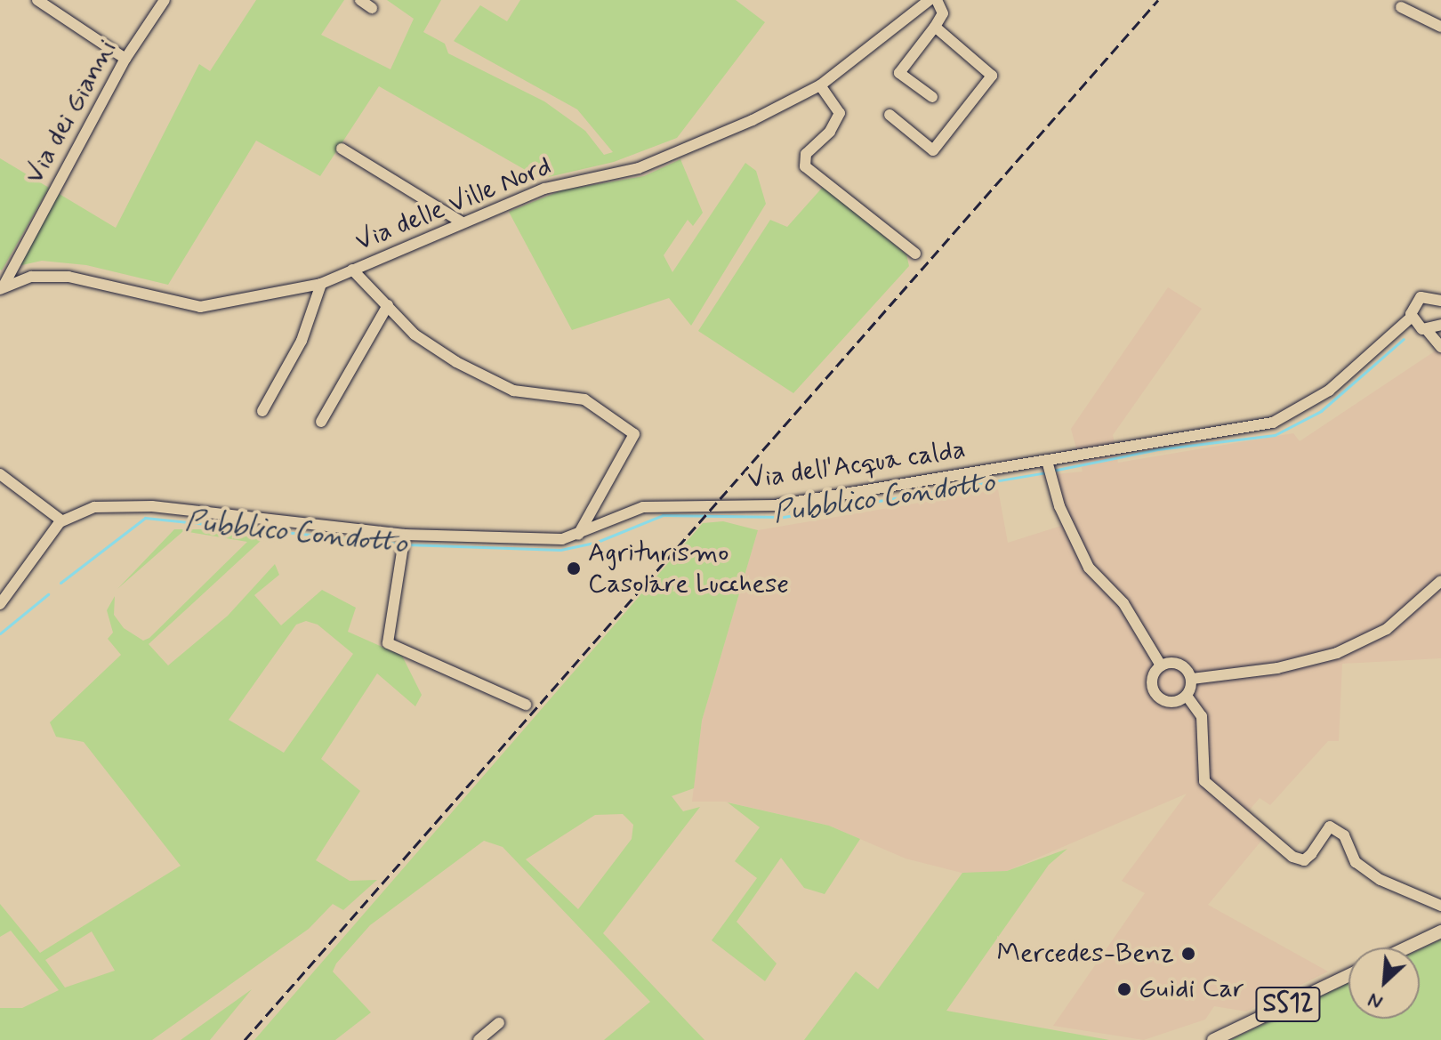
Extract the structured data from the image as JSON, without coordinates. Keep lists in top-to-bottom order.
{
  "streets": {
    "main road": ["SS12"],
    "street": ["Via dei Gianni", "Via delle Ville Nord", "Via dell'Acqua calda"]
  },
  "crossings": [
    ["Via dei Gianni", "Via delle Ville Nord"]
  ],
  "water": ["Pubblico Condotto"],
  "places": ["Agriturismo Casolare Lucchese", "Mercedes-Benz", "Guidi Car"],
  "north": "bottom left"
}
